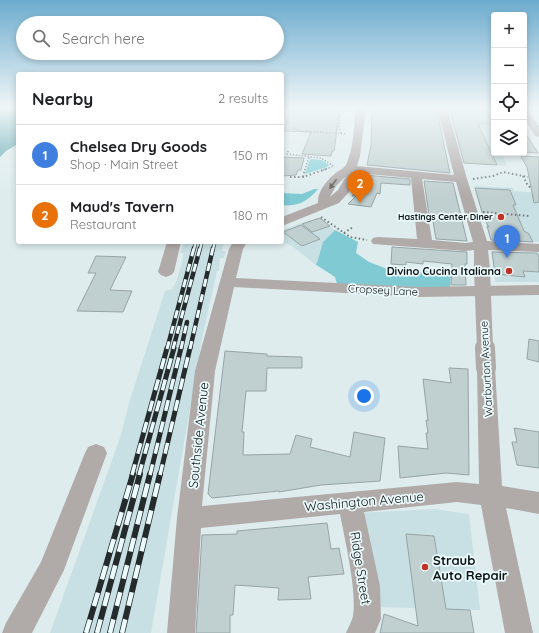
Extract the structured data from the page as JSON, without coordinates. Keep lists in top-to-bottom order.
{
  "streets": {
    "street": [
      "Cropsey Lane",
      "Warburton Avenue",
      "Southside Avenue",
      "Washington Avenue",
      "Ridge Street"
    ]
  },
  "crossings": [
    ["Cropsey Lane", "Southside Avenue"],
    ["Warburton Avenue", "Washington Avenue"],
    ["Southside Avenue", "Washington Avenue"],
    ["Washington Avenue", "Ridge Street"]
  ],
  "places": ["Hastings Center Diner", "Divino Cucina Italiana", "Straub Auto Repair"],
  "page": {
    "map_buttons": ["+", "−"],
    "search": "Search here",
    "heading": ["Nearby", "2 results"],
    "list": [
      {
        "mark": "1",
        "name": "Chelsea Dry Goods",
        "note": "Shop · Main Street",
        "value": "150 m"
      },
      {
        "mark": "2",
        "name": "Maud's Tavern",
        "note": "Restaurant",
        "value": "180 m"
      }
    ],
    "pins": ["2", "1"]
  }
}
